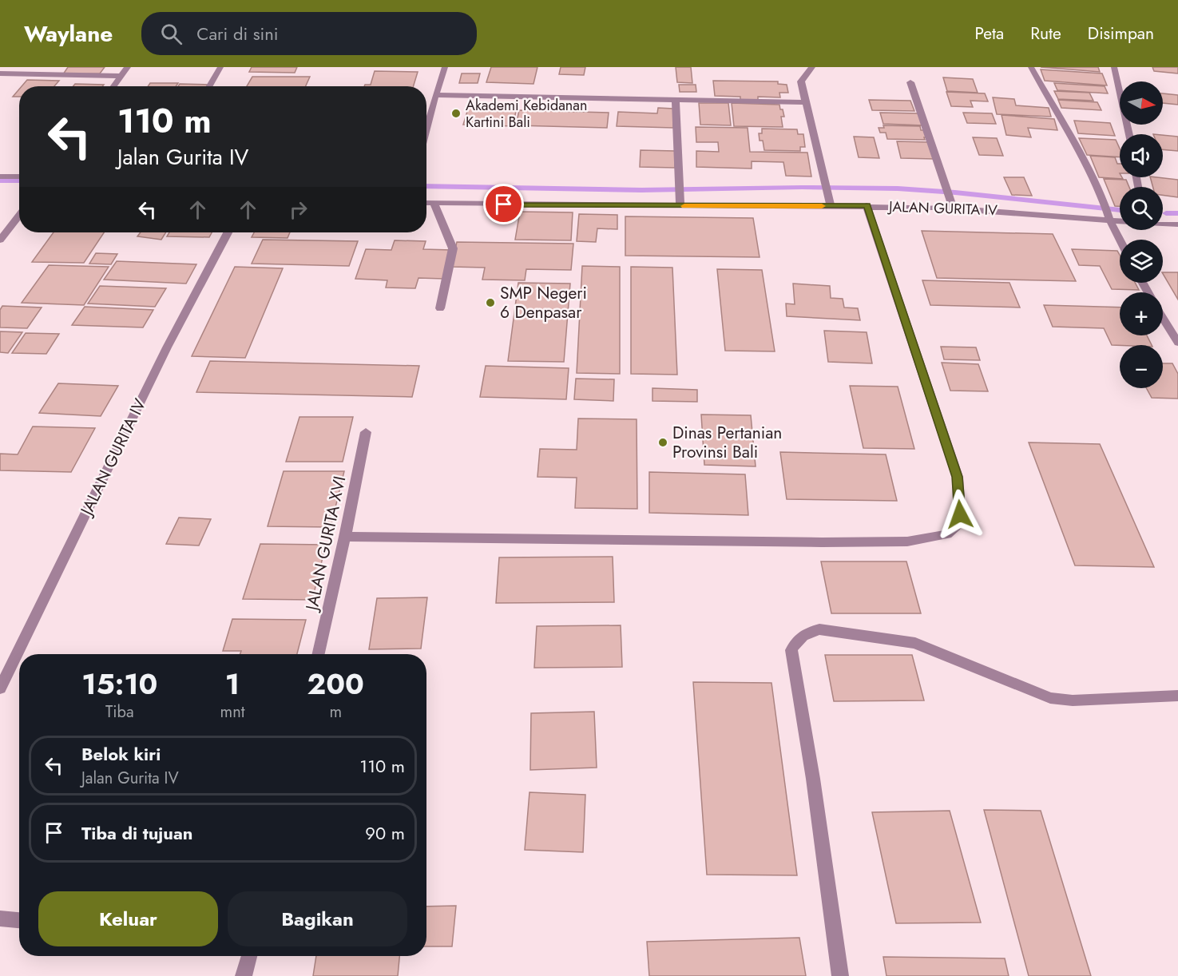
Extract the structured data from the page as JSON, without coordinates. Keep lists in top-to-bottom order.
{
  "streets": {
    "street": ["JALAN GURITA IV", "JALAN GURITA XVI"]
  },
  "places": ["Akademi Kebidanan Kartini Bali", "SMP Negeri 6 Denpasar", "Dinas Pertanian Provinsi Bali"],
  "north": "right",
  "page": {
    "header": "Waylane",
    "search": "Cari di sini",
    "nav": ["Peta", "Rute", "Disimpan"],
    "map_buttons": ["+", "−"],
    "turn": ["110 m", "Jalan Gurita IV"],
    "eta": [
      "15:10",
      "Tiba",
      "1",
      "mnt",
      "200",
      "m"
    ],
    "list": [
      {
        "name": "Belok kiri",
        "note": "Jalan Gurita IV",
        "value": "110 m"
      },
      {
        "name": "Tiba di tujuan",
        "value": "90 m"
      }
    ],
    "buttons": ["Keluar", "Bagikan"]
  }
}
